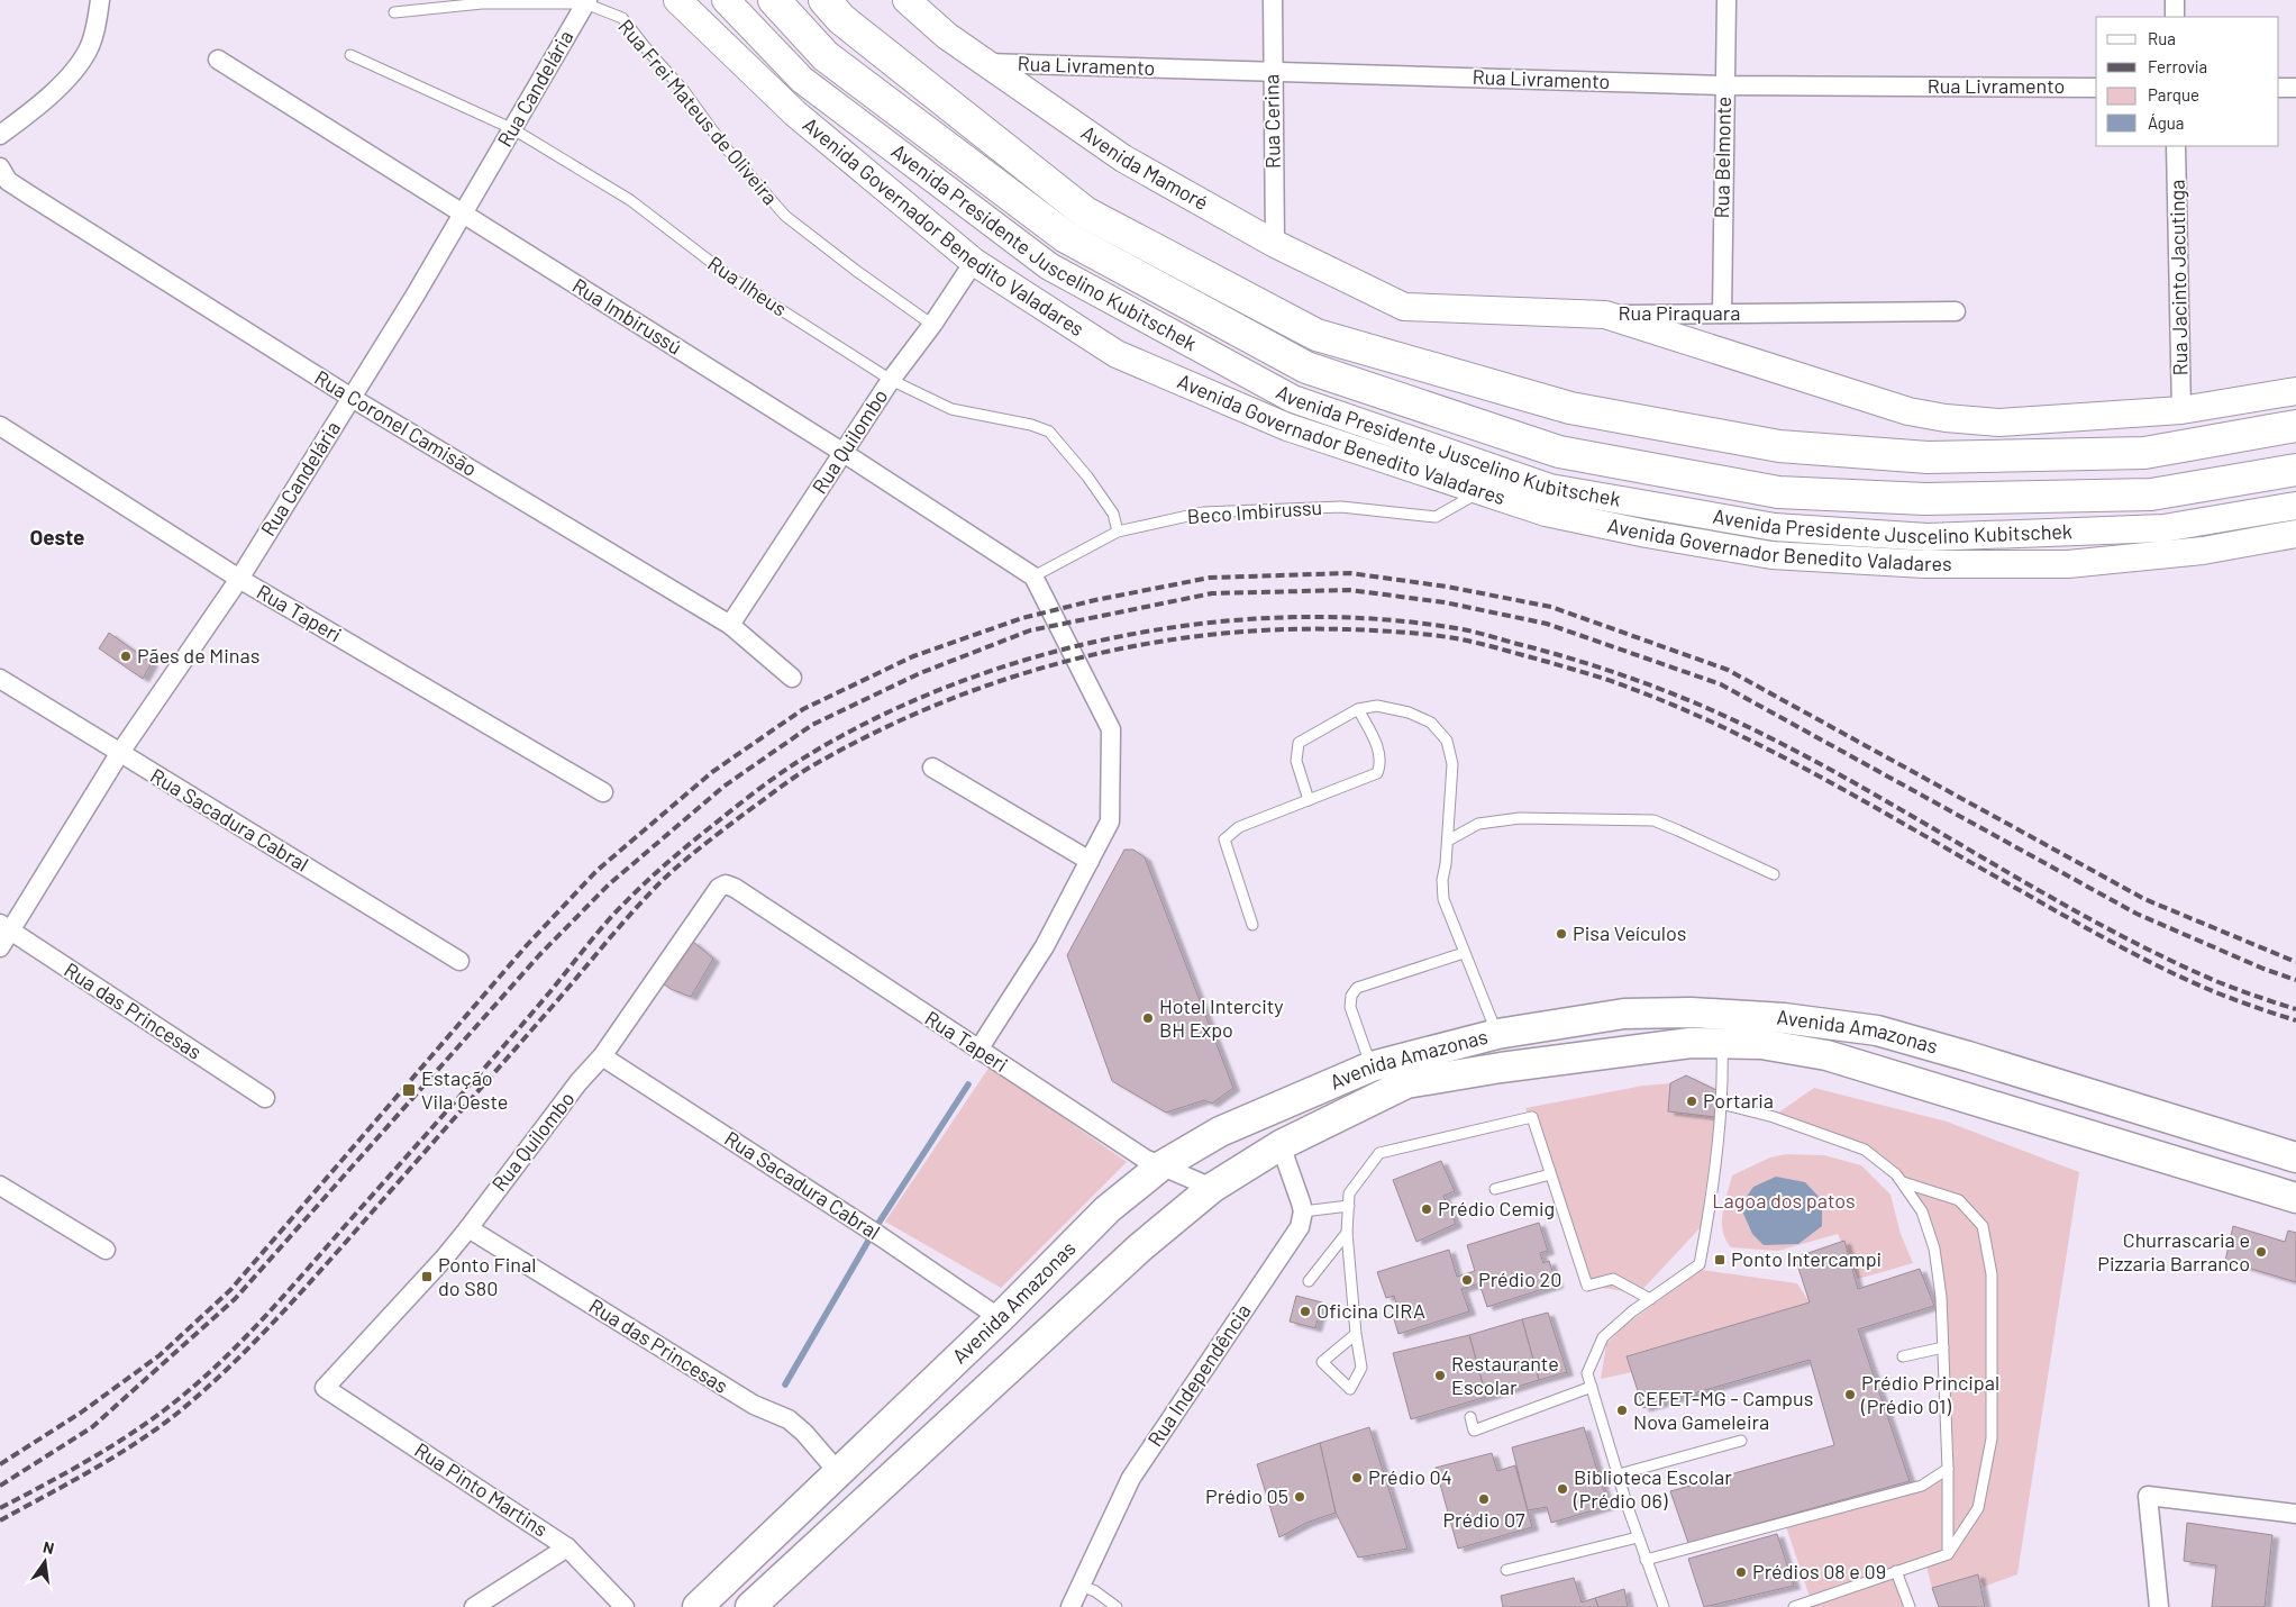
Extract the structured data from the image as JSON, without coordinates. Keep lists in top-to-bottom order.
{
  "streets": {
    "highway": ["Avenida Presidente Juscelino Kubitschek"],
    "main road": ["Avenida Amazonas"],
    "street": [
      "Rua Livramento",
      "Rua Candelária",
      "Rua Cerina",
      "Rua Belmonte",
      "Avenida Mamoré",
      "Avenida Governador Benedito Valadares",
      "Rua Jacinto Jacutinga",
      "Rua Piraquara",
      "Rua Imbirussú",
      "Rua Coronel Camisão",
      "Rua Quilombo",
      "Rua Taperi",
      "Rua Sacadura Cabral",
      "Rua das Princesas",
      "Rua Independência",
      "Rua Pinto Martins"
    ],
    "lane": ["Rua Frei Mateus de Oliveira", "Rua Ilheus", "Beco Imbirussu"]
  },
  "crossings": [
    ["Rua Livramento", "Rua Cerina"],
    ["Rua Livramento", "Rua Belmonte"],
    ["Rua Livramento", "Avenida Mamoré"],
    ["Rua Candelária", "Rua Frei Mateus de Oliveira"],
    ["Rua Candelária", "Rua Ilheus"],
    ["Rua Candelária", "Rua Imbirussú"],
    ["Rua Candelária", "Rua Coronel Camisão"],
    ["Rua Candelária", "Rua Taperi"],
    ["Rua Candelária", "Rua Sacadura Cabral"],
    ["Rua Candelária", "Rua das Princesas"],
    ["Rua Frei Mateus de Oliveira", "Rua Quilombo"],
    ["Rua Cerina", "Avenida Mamoré"],
    ["Rua Belmonte", "Rua Piraquara"],
    ["Avenida Mamoré", "Rua Piraquara"],
    ["Avenida Governador Benedito Valadares", "Rua Quilombo"],
    ["Avenida Governador Benedito Valadares", "Beco Imbirussu"],
    ["Rua Ilheus", "Rua Quilombo"],
    ["Rua Ilheus", "Beco Imbirussu"],
    ["Rua Imbirussú", "Rua Quilombo"],
    ["Rua Imbirussú", "Beco Imbirussu"],
    ["Rua Coronel Camisão", "Rua Quilombo"],
    ["Rua Quilombo", "Rua Taperi"],
    ["Rua Quilombo", "Rua Sacadura Cabral"],
    ["Rua Quilombo", "Rua das Princesas"],
    ["Rua Quilombo", "Rua Pinto Martins"],
    ["Rua Taperi", "Avenida Amazonas"],
    ["Rua Sacadura Cabral", "Avenida Amazonas"],
    ["Rua das Princesas", "Avenida Amazonas"]
  ],
  "districts": ["Oeste"],
  "parks": ["Lagoa dos patos"],
  "places": {
    "other": [
      "Pães de Minas",
      "Pisa Veículos",
      "Hotel Intercity BH Expo",
      "Portaria",
      "Prédio Cemig",
      "Churrascaria e Pizzaria Barranco",
      "Prédio 20",
      "Oficina CIRA",
      "Restaurante Escolar",
      "Prédio Principal (Prédio 01)",
      "CEFET-MG - Campus Nova Gameleira",
      "Prédio 04",
      "Biblioteca Escolar (Prédio 06)",
      "Prédio 05",
      "Prédio 07",
      "Prédios 08 e 09"
    ],
    "transit": ["Estação Vila Oeste", "Ponto Intercampi", "Ponto Final do S80"]
  },
  "legend": [
    "Rua",
    "Ferrovia",
    "Parque",
    "Água"
  ],
  "north": "top"
}
